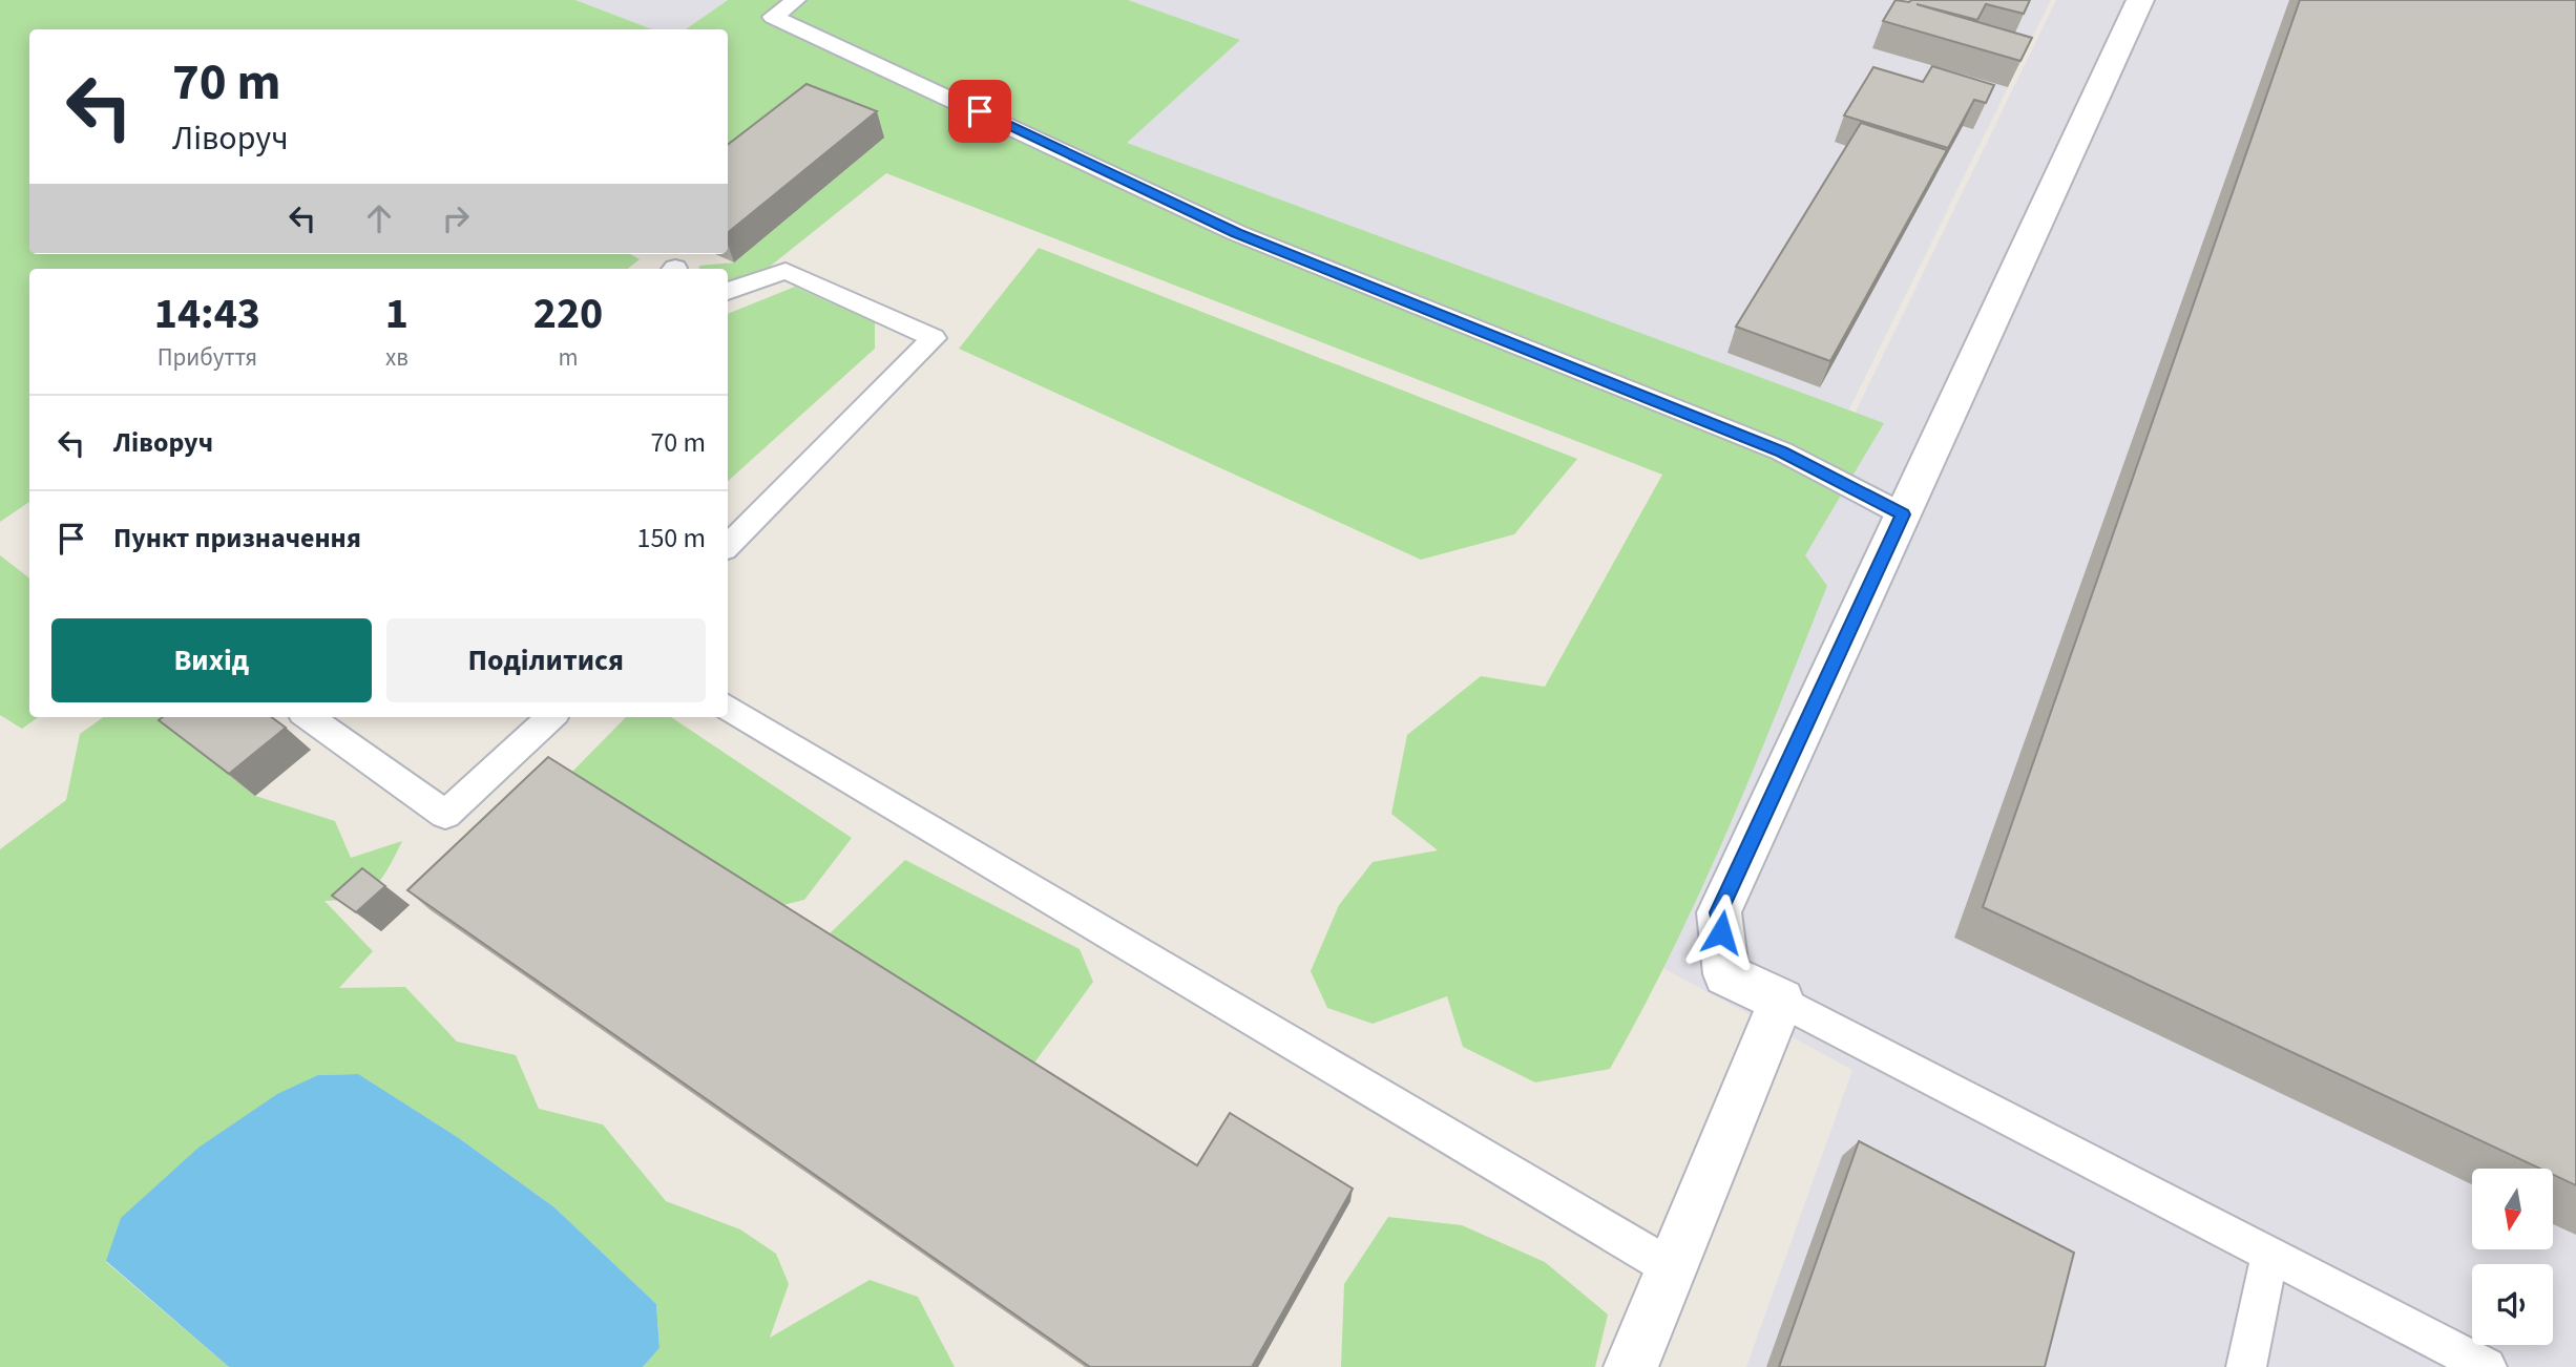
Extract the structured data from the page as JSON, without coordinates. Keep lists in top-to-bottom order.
{
  "north": "bottom",
  "page": {
    "turn": ["70 m", "Ліворуч"],
    "eta": [
      "14:43",
      "Прибуття",
      "1",
      "хв",
      "220",
      "m"
    ],
    "list": [
      {
        "name": "Ліворуч",
        "value": "70 m"
      },
      {
        "name": "Пункт призначення",
        "value": "150 m"
      }
    ],
    "buttons": ["Вихід", "Поділитися"]
  }
}
